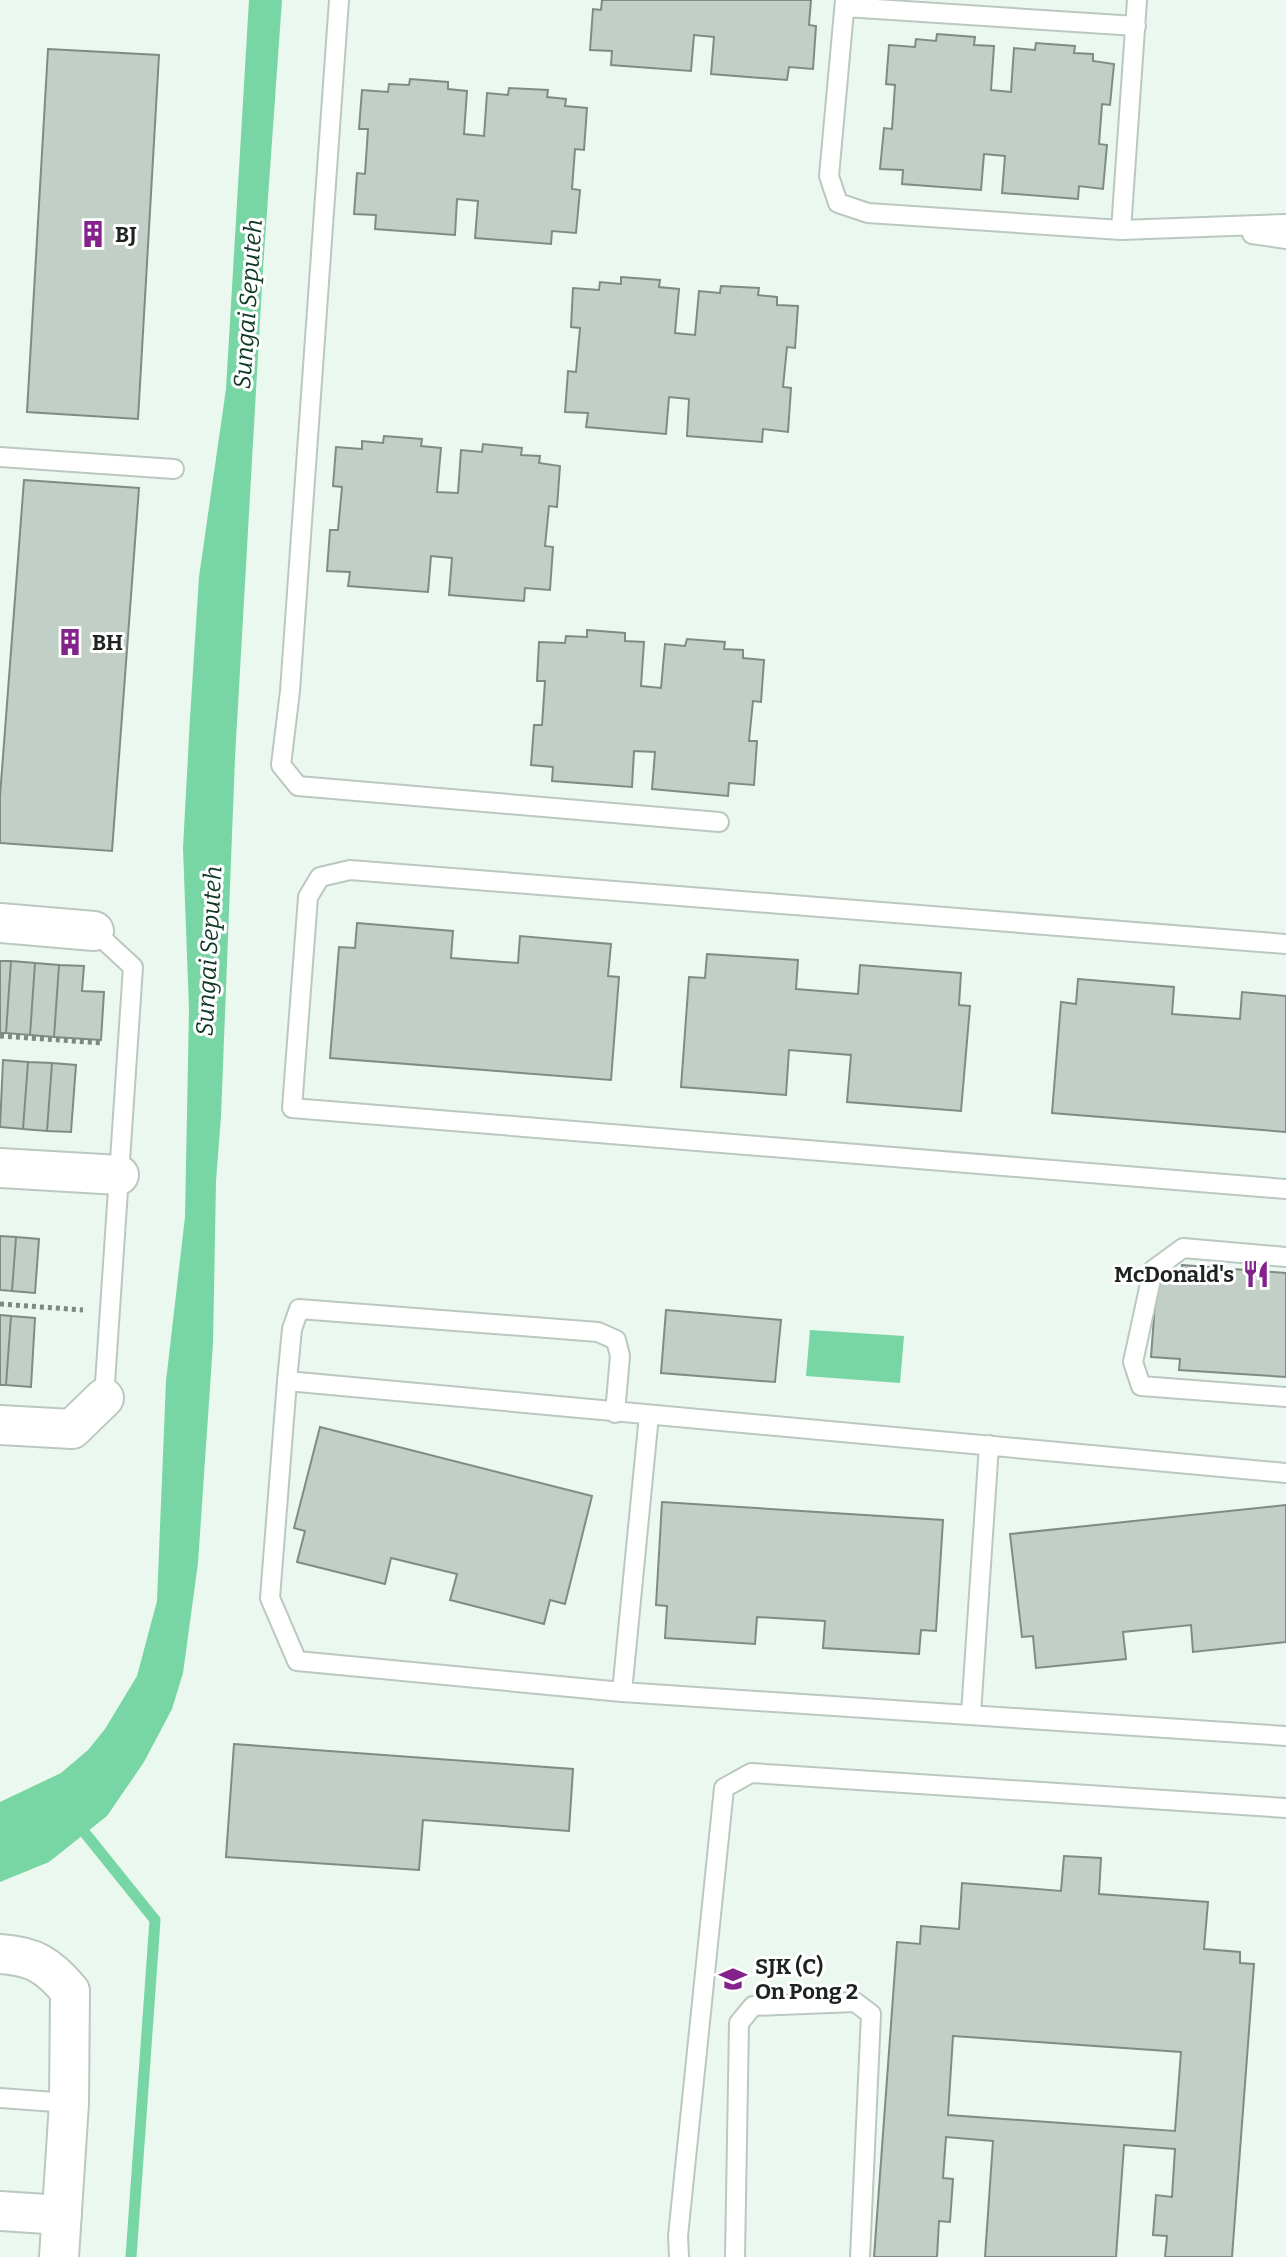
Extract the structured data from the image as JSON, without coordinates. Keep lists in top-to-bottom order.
{
  "water": ["Sungai Seputeh"],
  "places": {
    "building": ["BJ", "BH"],
    "restaurant": ["McDonald's"],
    "school or university": ["SJK (C) On Pong 2"]
  }
}
